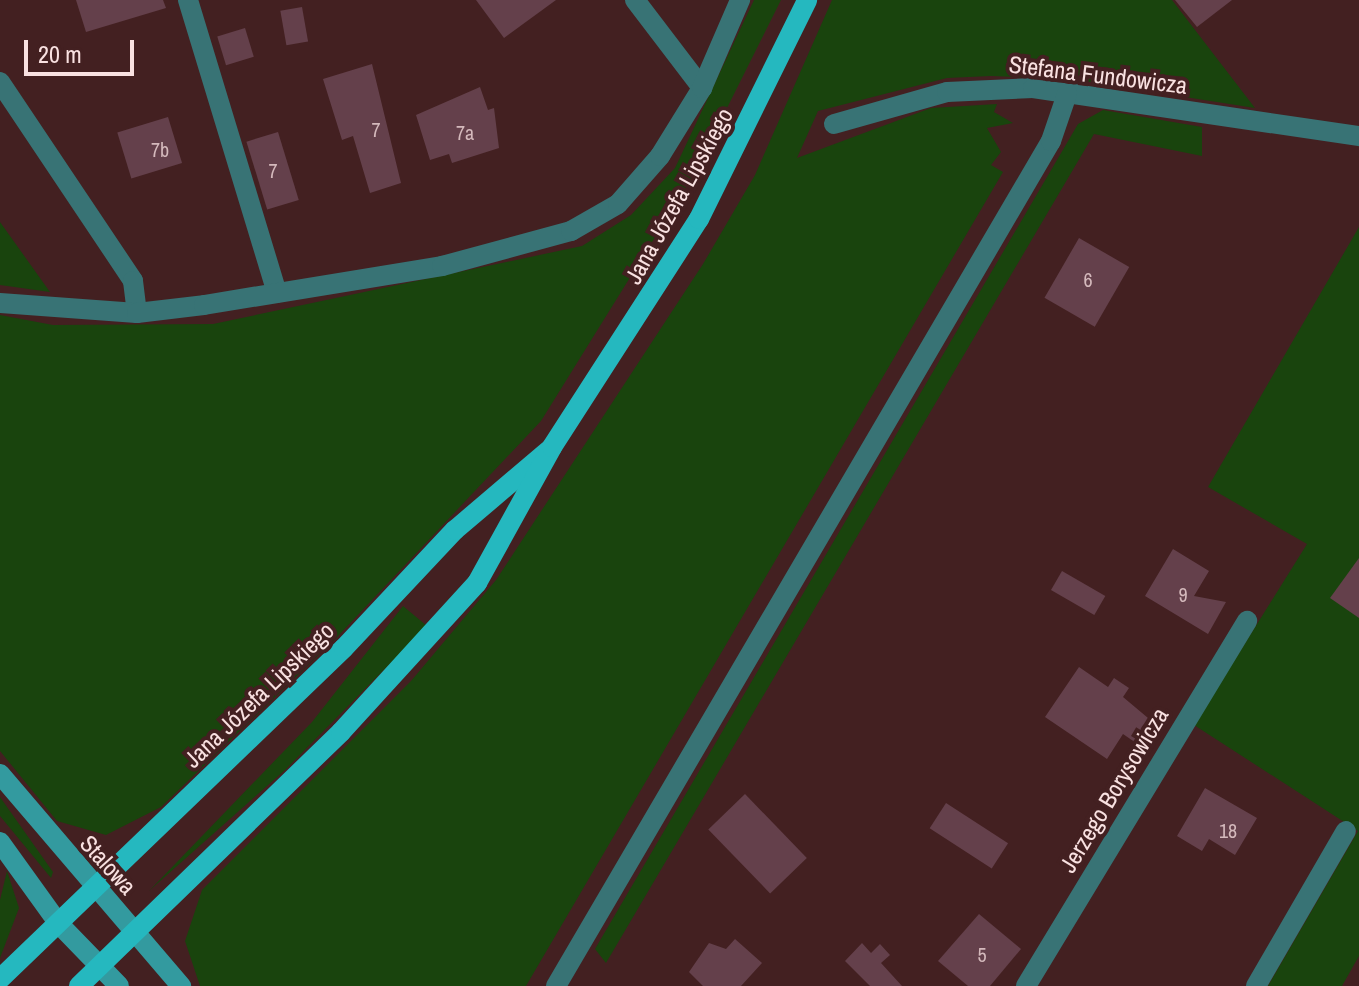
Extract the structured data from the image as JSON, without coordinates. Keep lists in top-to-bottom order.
{
  "streets": {
    "main road": ["Jana Józefa Lipskiego"],
    "street": ["Stefana Fundowicza", "Jerzego Borysowicza", "Stalowa"]
  },
  "crossings": [
    ["Jana Józefa Lipskiego", "Stalowa"]
  ],
  "house_numbers": [
    "7",
    "7a",
    "7b",
    "7",
    "6",
    "9",
    "18",
    "5"
  ],
  "scale_bar": "20 m"
}
